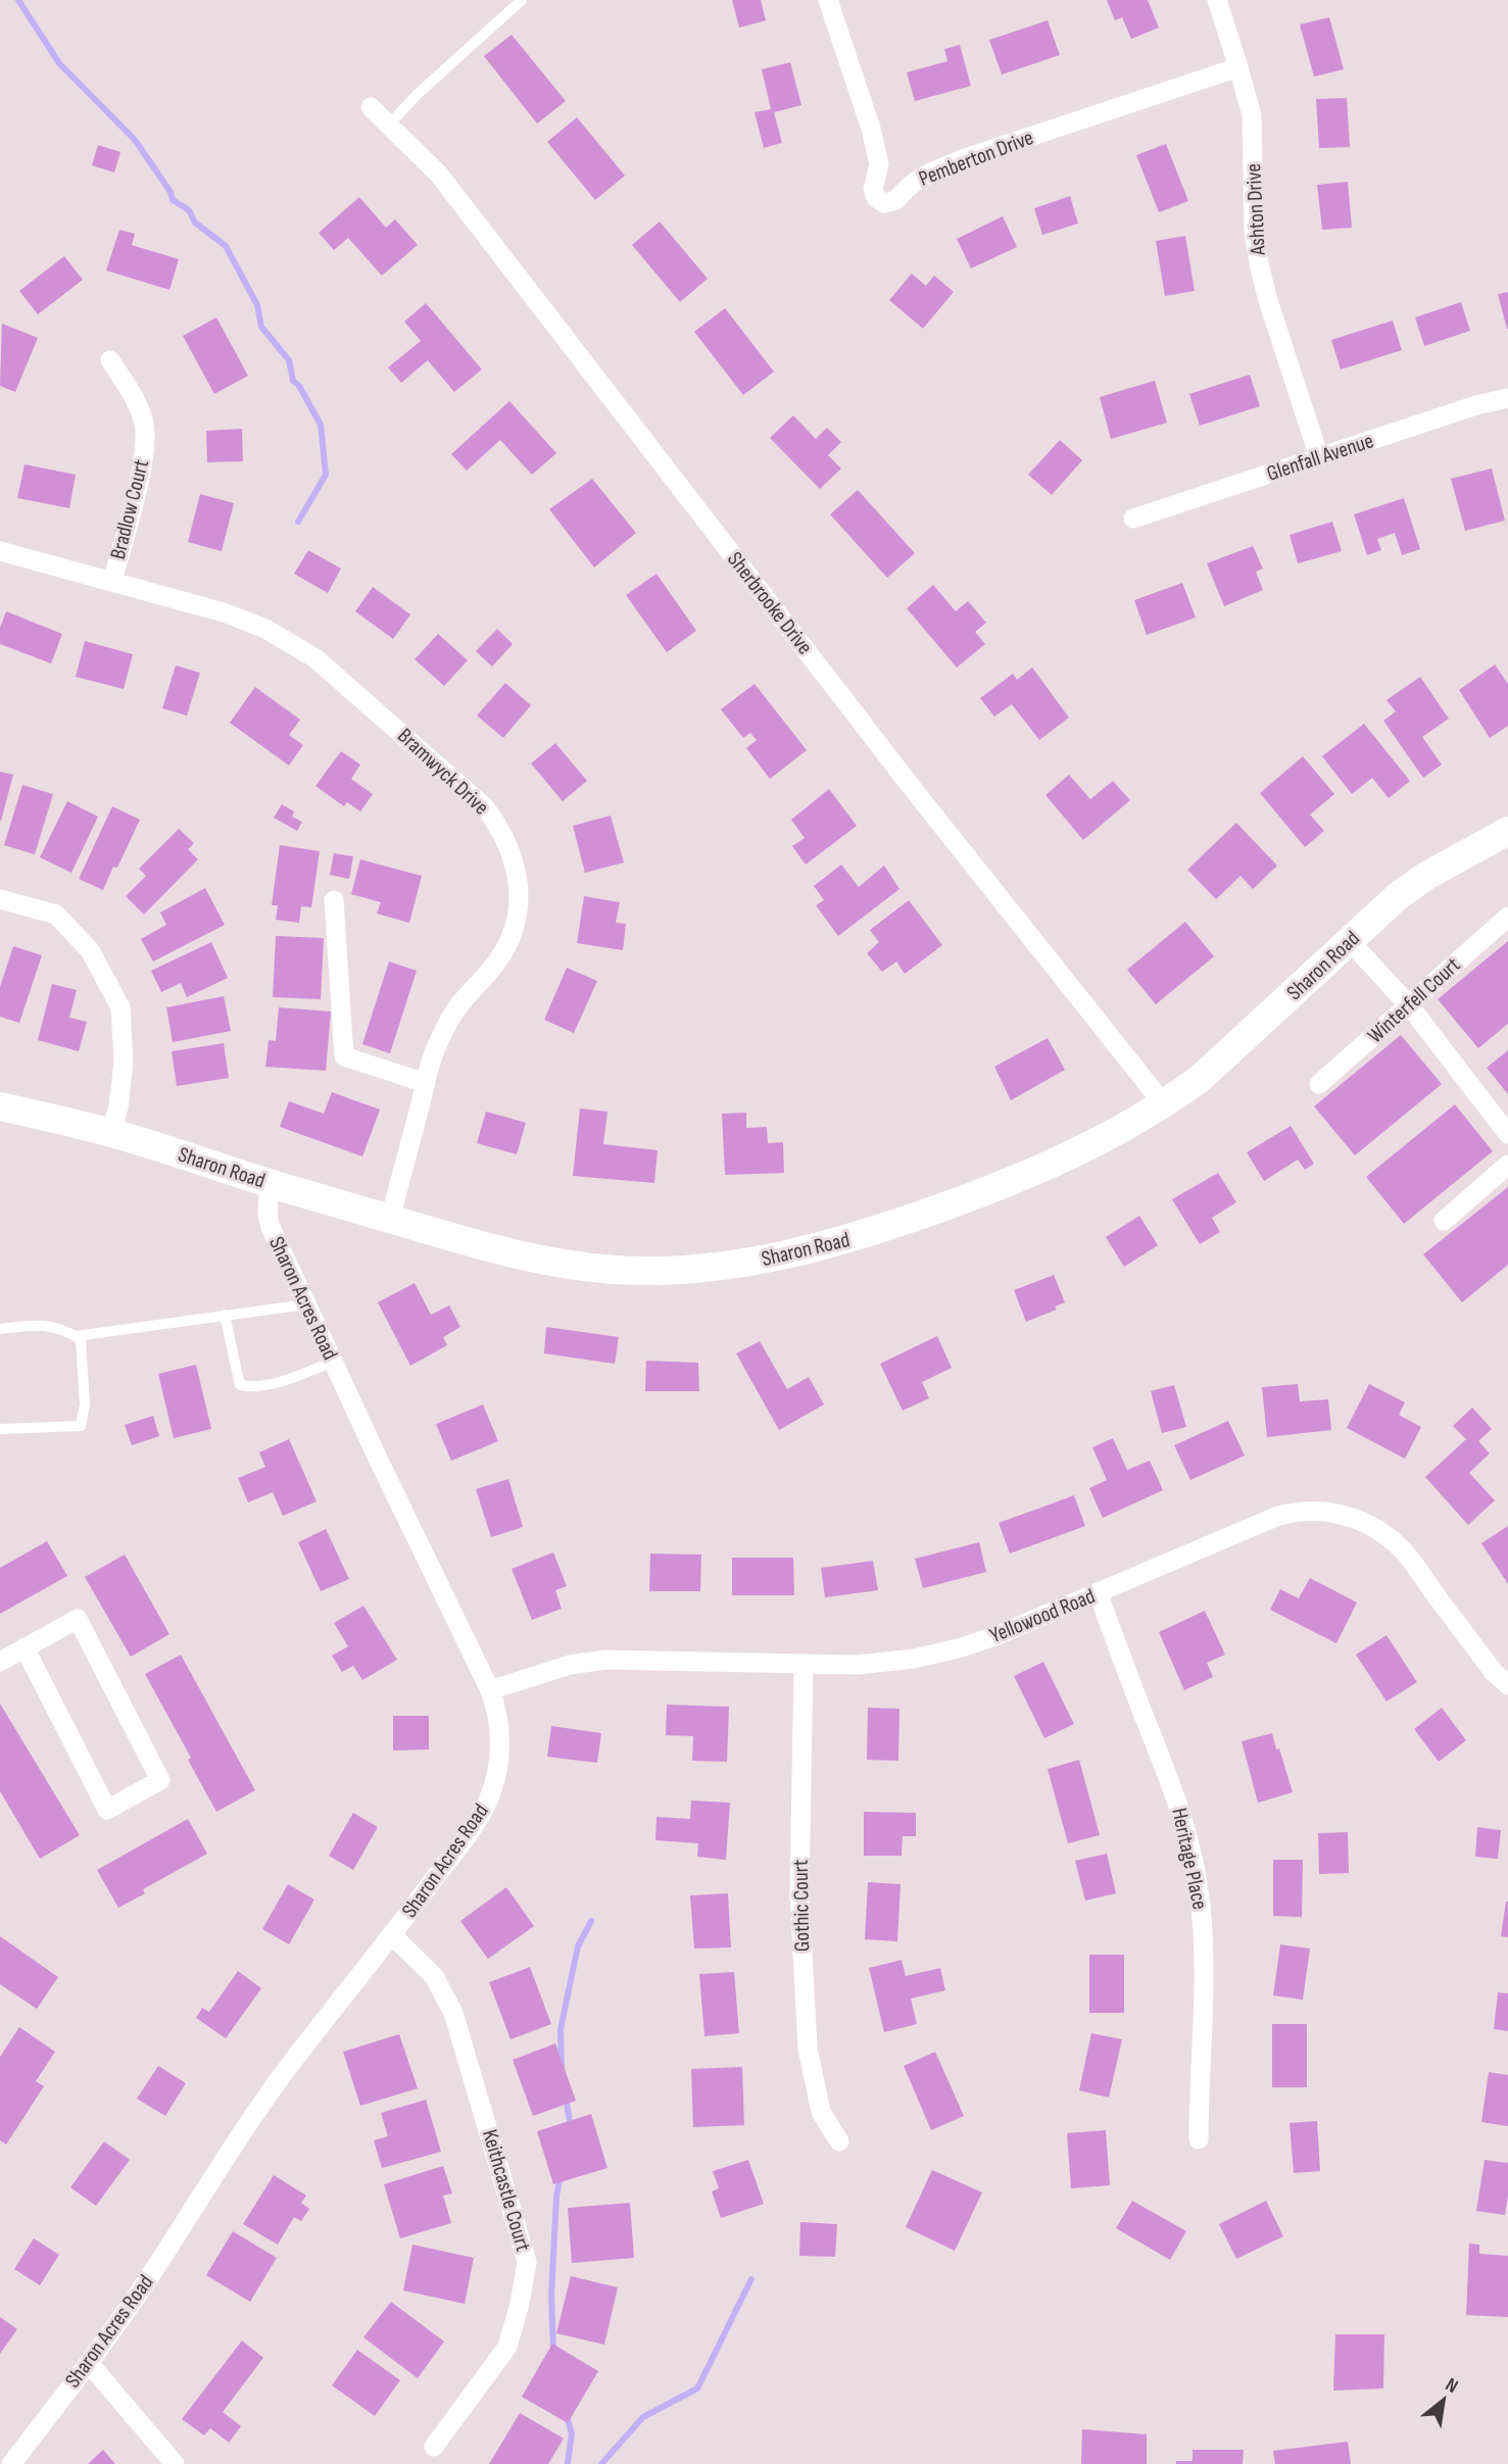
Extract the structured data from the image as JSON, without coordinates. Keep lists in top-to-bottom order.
{
  "streets": {
    "main road": ["Sharon Road"],
    "street": [
      "Pemberton Drive",
      "Ashton Drive",
      "Glenfall Avenue",
      "Bradlow Court",
      "Sherbrooke Drive",
      "Bramwyck Drive",
      "Winterfell Court",
      "Sharon Acres Road",
      "Yellowood Road",
      "Heritage Place",
      "Gothic Court",
      "Keithcastle Court"
    ]
  },
  "crossings": [
    ["Pemberton Drive", "Ashton Drive"],
    ["Ashton Drive", "Glenfall Avenue"],
    ["Bradlow Court", "Bramwyck Drive"],
    ["Sherbrooke Drive", "Sharon Road"],
    ["Bramwyck Drive", "Sharon Road"],
    ["Sharon Road", "Sharon Acres Road"],
    ["Sharon Acres Road", "Yellowood Road"],
    ["Sharon Acres Road", "Keithcastle Court"],
    ["Yellowood Road", "Heritage Place"],
    ["Yellowood Road", "Gothic Court"]
  ],
  "north": "top right"
}
